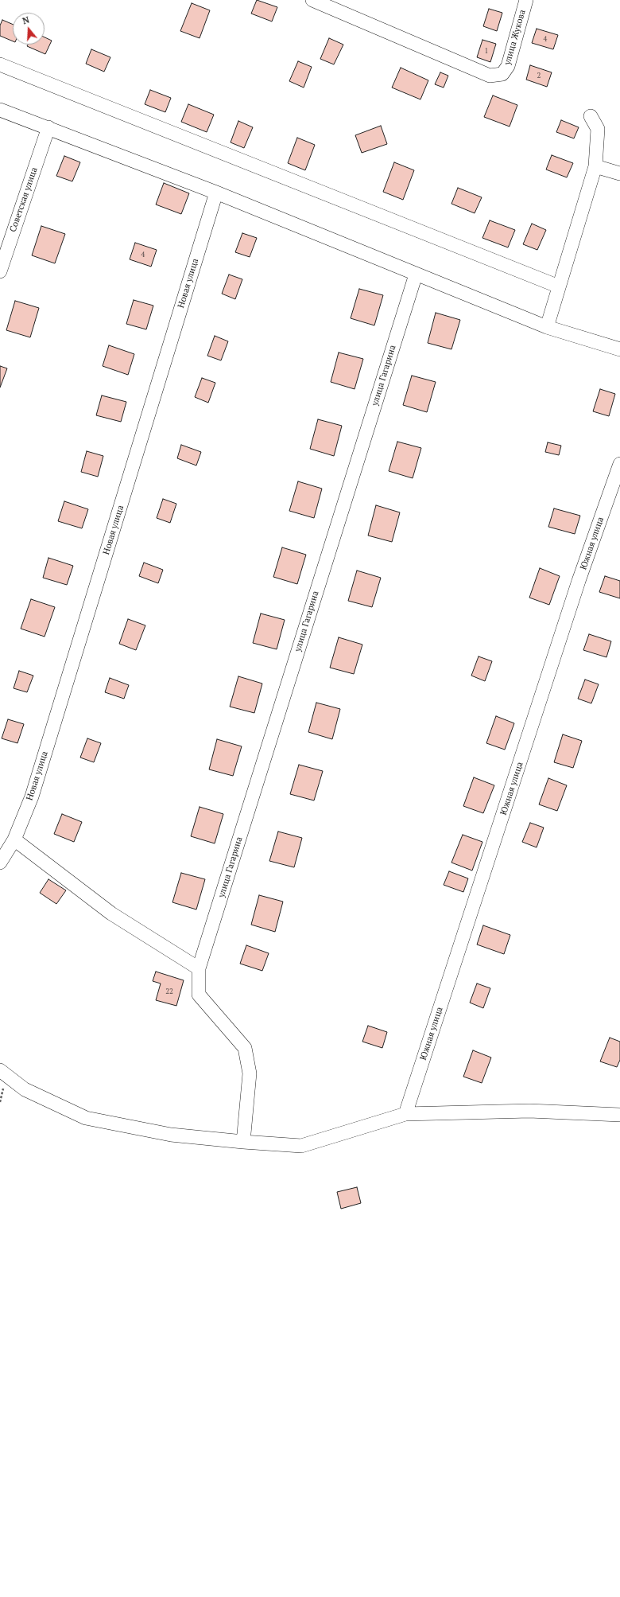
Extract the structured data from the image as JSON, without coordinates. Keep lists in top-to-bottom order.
{
  "streets": {
    "street": [
      "улица Жукова",
      "Советская улица",
      "Новая улица",
      "улица Гагарина",
      "Южная улица"
    ]
  },
  "house_numbers": [
    "4",
    "1",
    "2",
    "4",
    "22"
  ],
  "north": "top"
}
